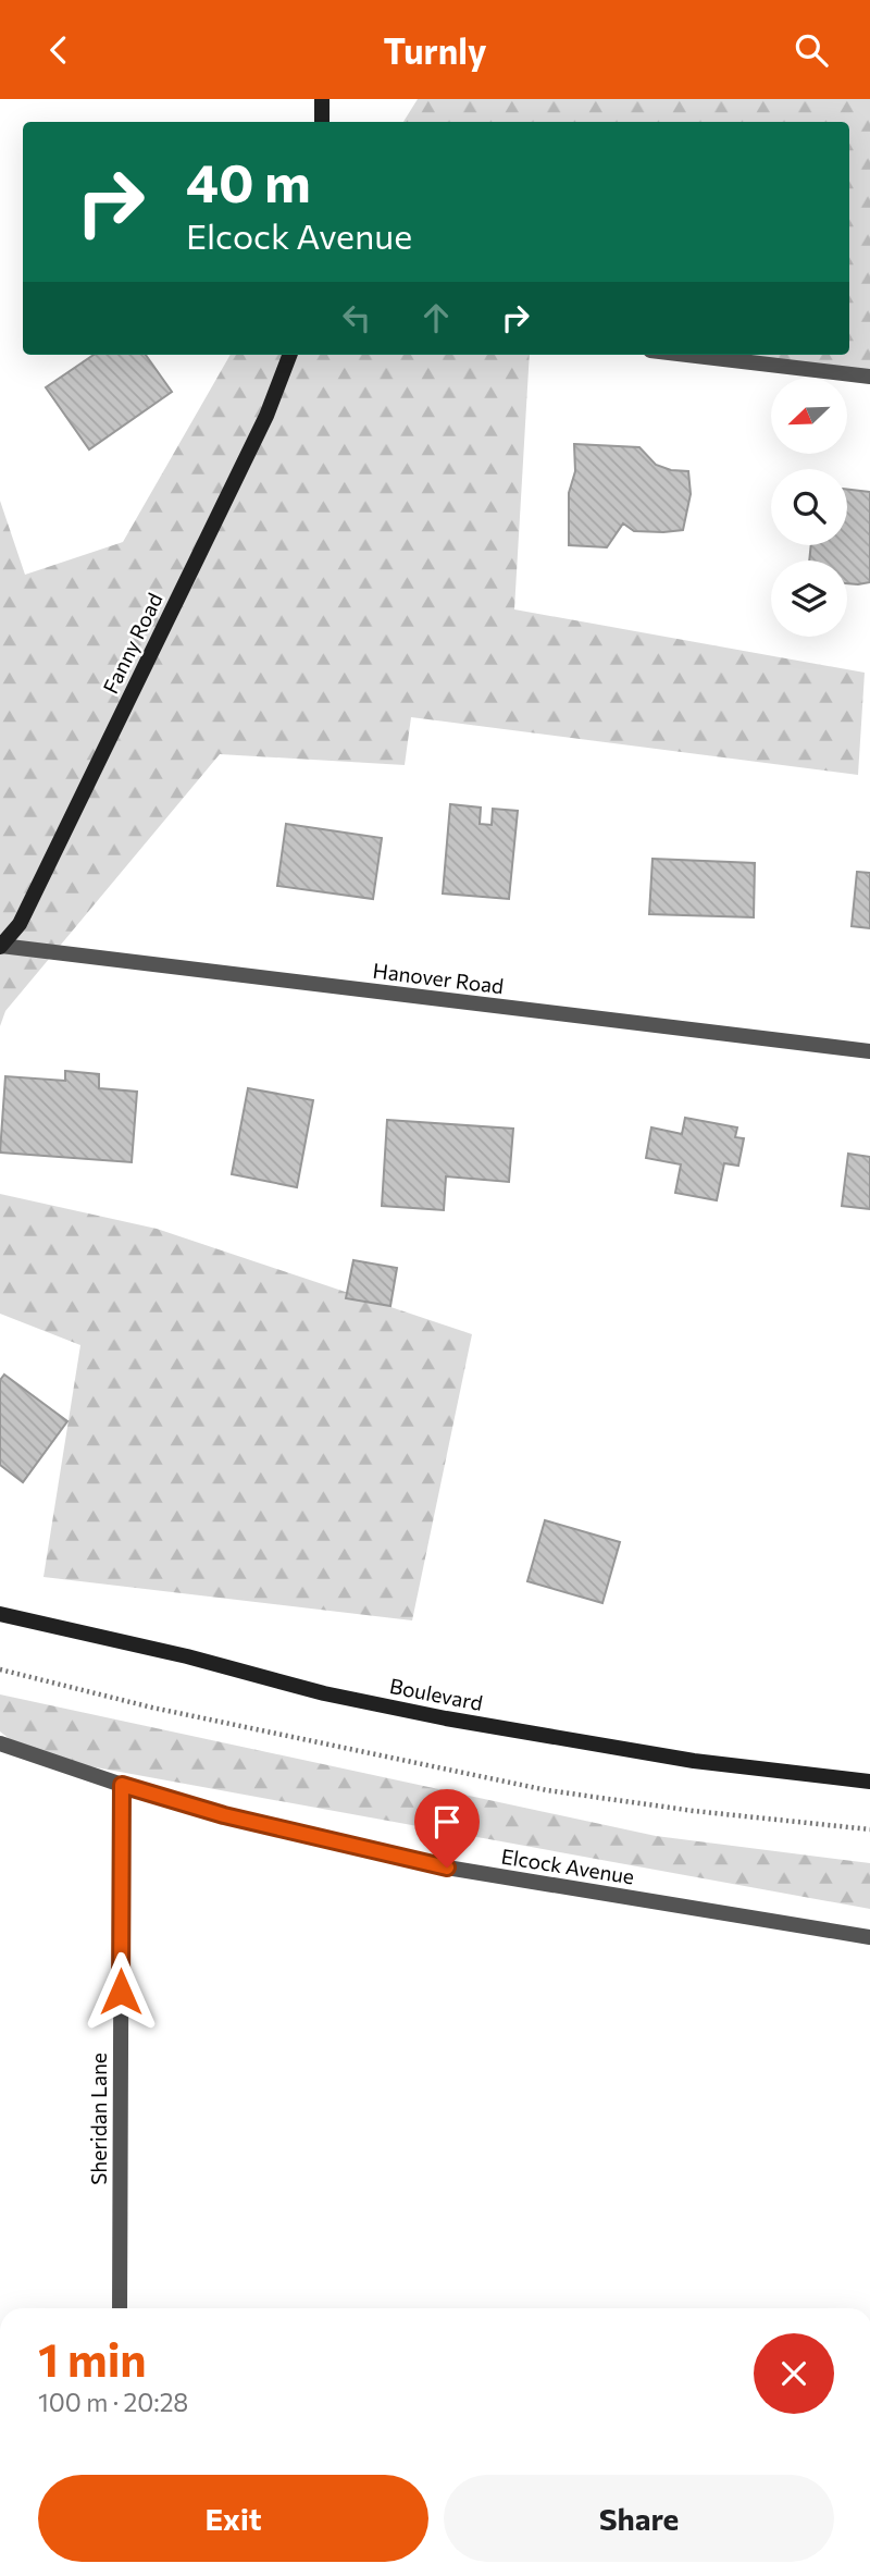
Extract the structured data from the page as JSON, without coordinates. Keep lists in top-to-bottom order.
{
  "streets": {
    "main road": ["Fanny Road", "Boulevard"],
    "street": ["Hanover Road", "Elcock Avenue", "Sheridan Lane"]
  },
  "crossings": [
    ["Fanny Road", "Hanover Road"],
    ["Elcock Avenue", "Sheridan Lane"]
  ],
  "north": "bottom left",
  "page": {
    "header": "Turnly",
    "turn": ["40 m", "Elcock Avenue"],
    "heading": ["1 min", "100 m · 20:28"],
    "buttons": ["Exit", "Share"]
  }
}
